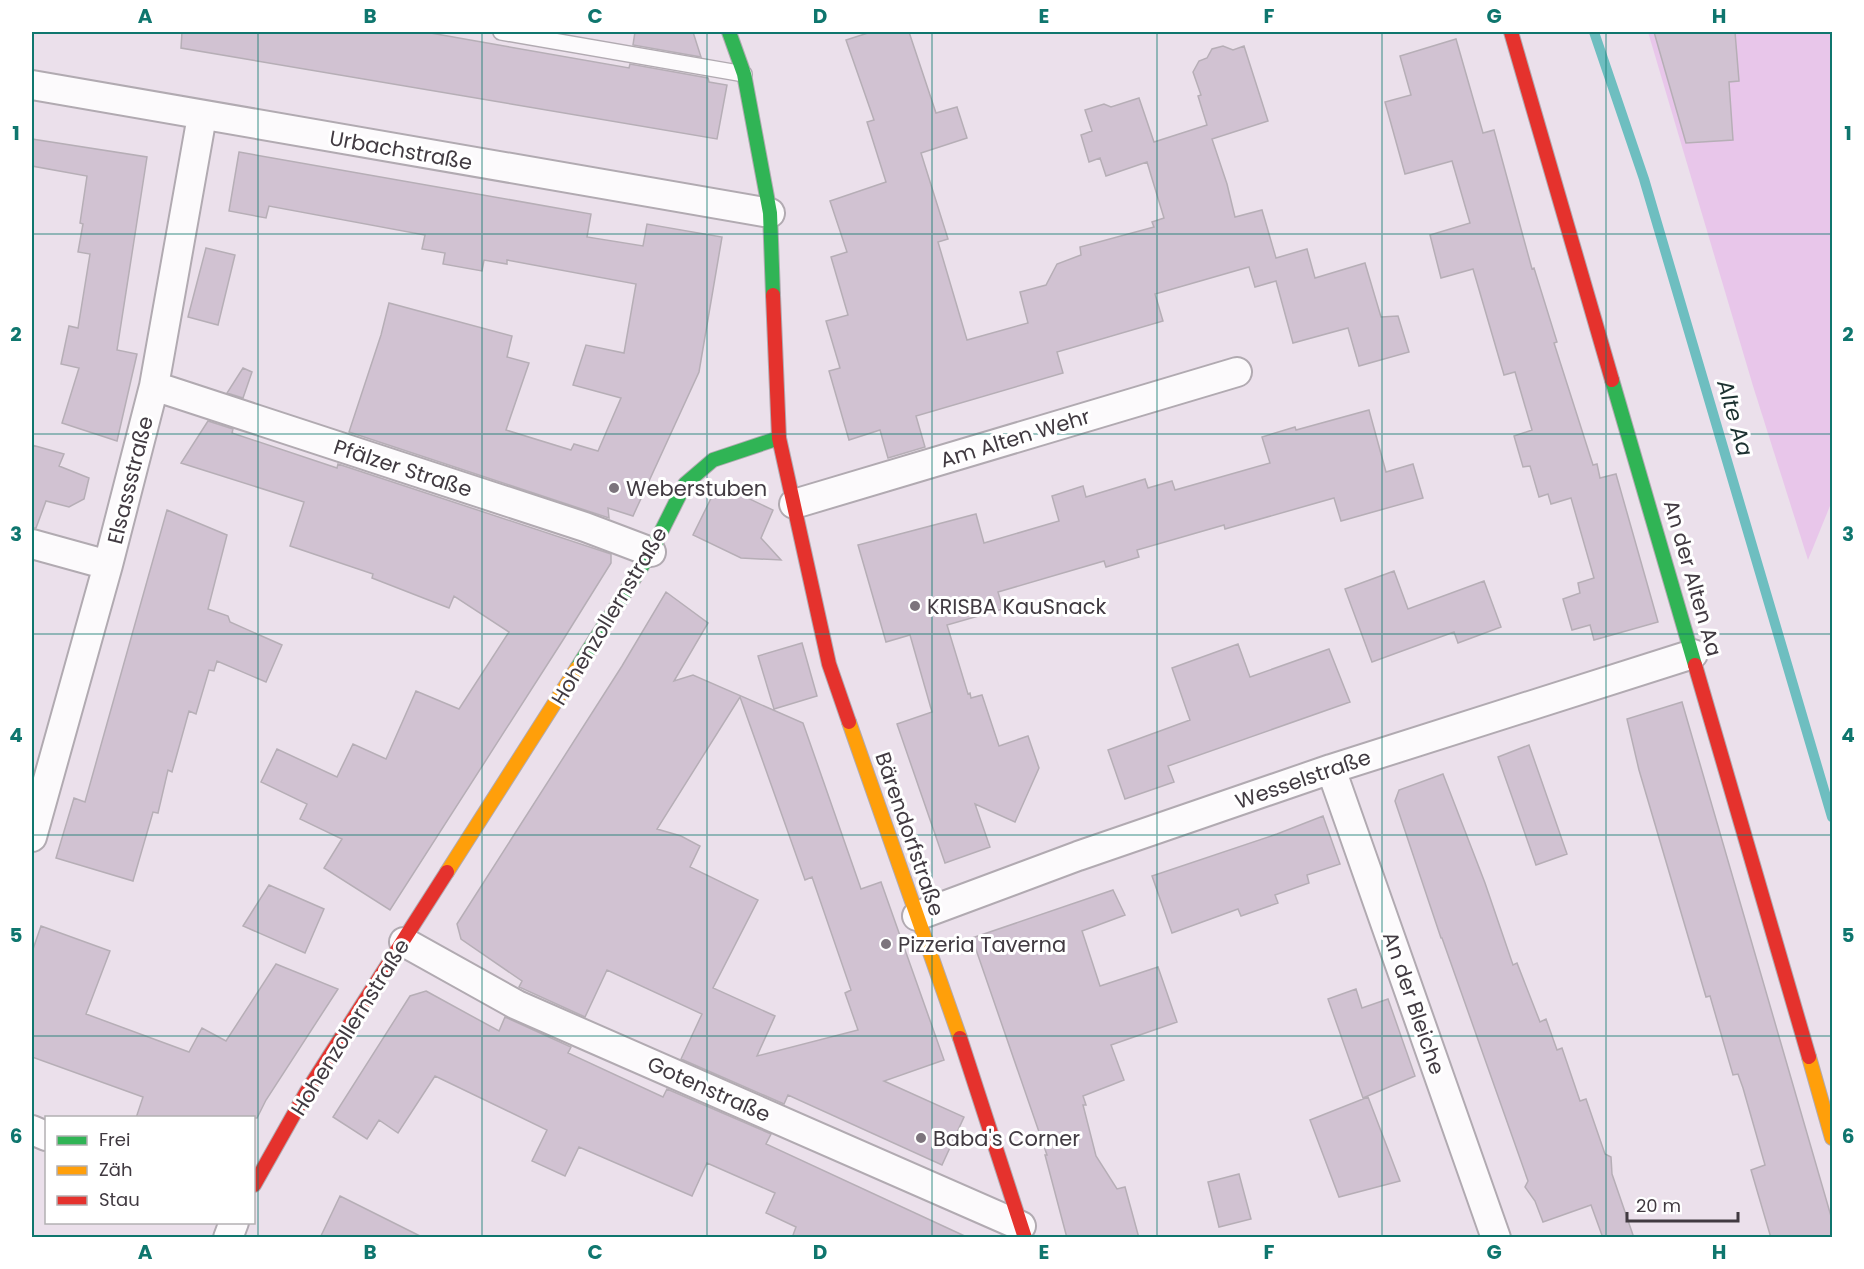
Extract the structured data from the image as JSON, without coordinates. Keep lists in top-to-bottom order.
{
  "streets": {
    "street": [
      "Urbachstraße",
      "Am Alten Wehr",
      "Pfälzer Straße",
      "Elsassstraße",
      "An der Alten Aa",
      "Hohenzollernstraße",
      "Wesselstraße",
      "Bärendorfstraße",
      "An der Bleiche",
      "Gotenstraße"
    ]
  },
  "crossings": [
    ["Urbachstraße", "Elsassstraße"],
    ["Am Alten Wehr", "Bärendorfstraße"],
    ["Pfälzer Straße", "Elsassstraße"],
    ["Pfälzer Straße", "Hohenzollernstraße"],
    ["An der Alten Aa", "Wesselstraße"],
    ["Hohenzollernstraße", "Bärendorfstraße"],
    ["Hohenzollernstraße", "Gotenstraße"],
    ["Wesselstraße", "Bärendorfstraße"],
    ["Wesselstraße", "An der Bleiche"],
    ["Bärendorfstraße", "Gotenstraße"]
  ],
  "water": ["Alte Aa"],
  "places": [
    "Weberstuben",
    "KRISBA KauSnack",
    "Pizzeria Taverna",
    "Baba's Corner"
  ],
  "legend": ["Frei", "Zäh", "Stau"],
  "scale_bar": "20 m",
  "grid": {
    "columns": [
      "A",
      "B",
      "C",
      "D",
      "E",
      "F",
      "G",
      "H"
    ],
    "rows": [
      "1",
      "2",
      "3",
      "4",
      "5",
      "6"
    ]
  }
}
